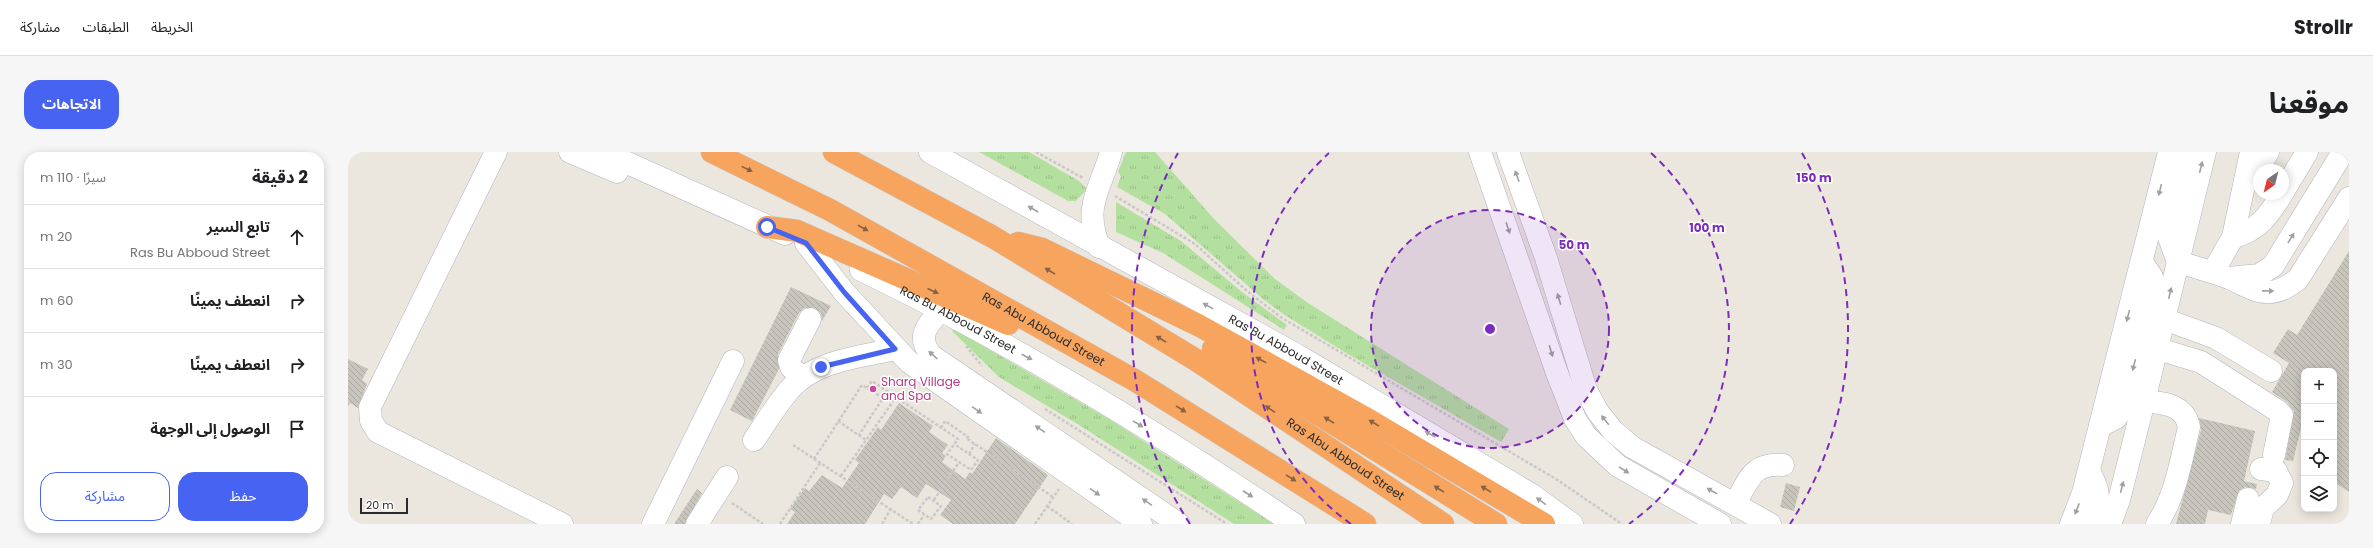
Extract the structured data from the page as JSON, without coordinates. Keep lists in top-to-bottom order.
{
  "streets": {
    "highway": ["Ras Abu Abboud Street"],
    "street": ["Ras Bu Abboud Street"]
  },
  "places": ["Sharq Village and Spa"],
  "scale_bar": "20 m",
  "north": "bottom left",
  "page": {
    "header": "Strollr",
    "nav": ["الخريطة", "الطبقات", "مشاركة"],
    "title": "موقعنا",
    "buttons": [
      "الاتجاهات",
      ["حفظ", "مشاركة"]
    ],
    "heading": ["2 دقيقة", "سيرًا · 110 m"],
    "list": [
      ["تابع السير", "Ras Bu Abboud Street", "20 m"],
      ["انعطف يمينًا", "60 m"],
      ["انعطف يمينًا", "30 m"],
      "الوصول إلى الوجهة"
    ],
    "map_buttons": ["+", "−"],
    "scale": "20 m"
  },
  "rings": ["150 m", "100 m", "50 m"]
}
